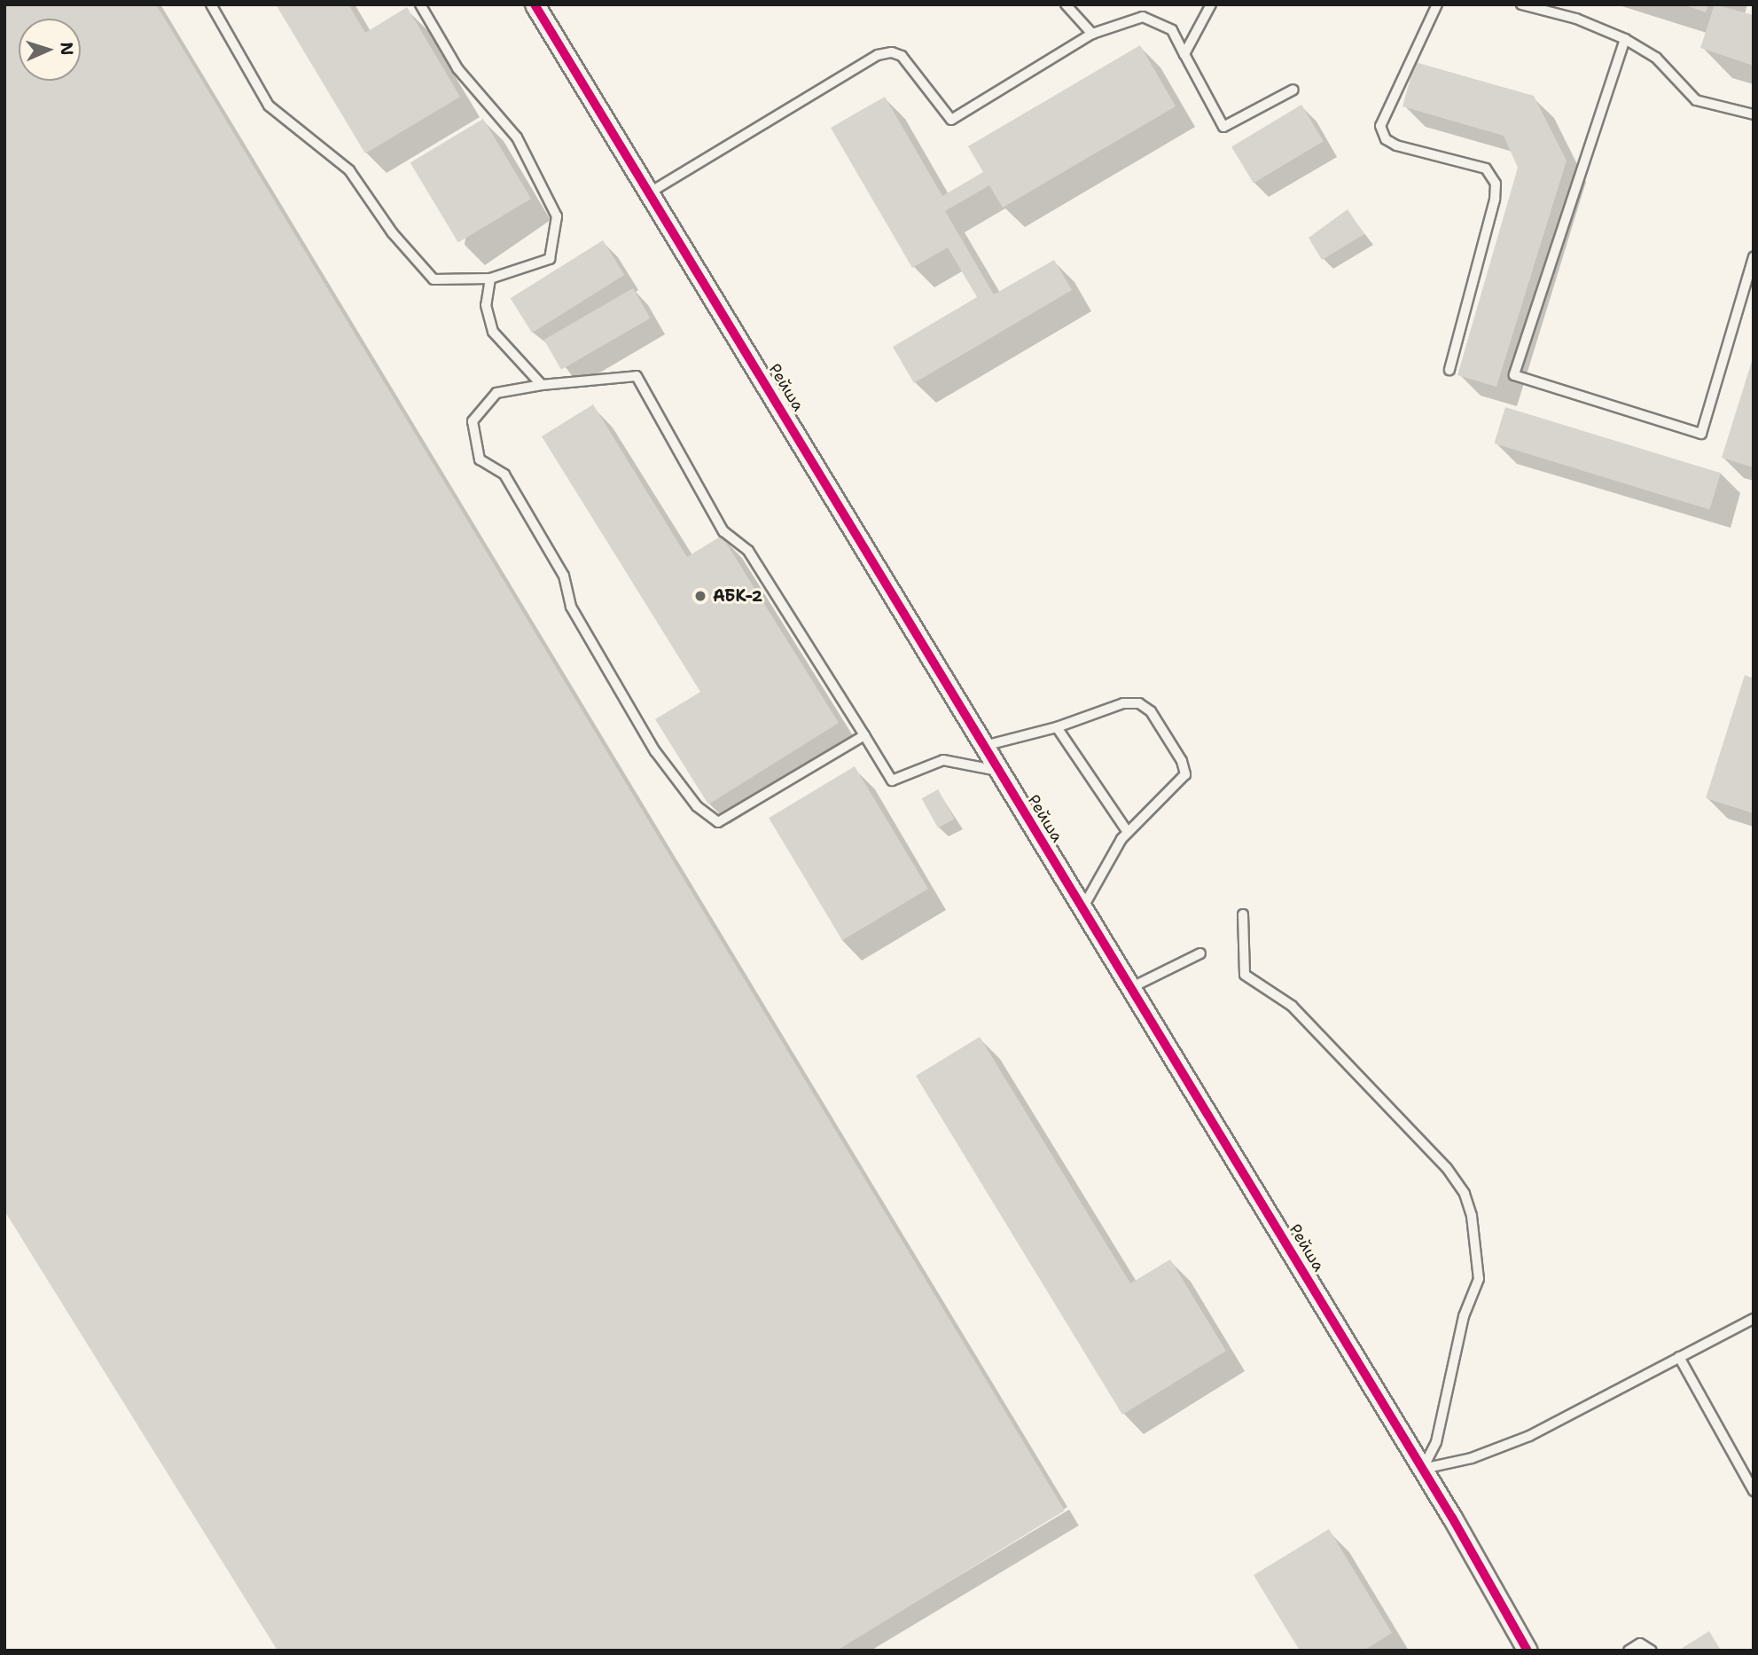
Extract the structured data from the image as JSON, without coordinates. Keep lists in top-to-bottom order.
{
  "streets": {
    "street": ["Рейша"]
  },
  "places": ["АБК-2"],
  "north": "right"
}
